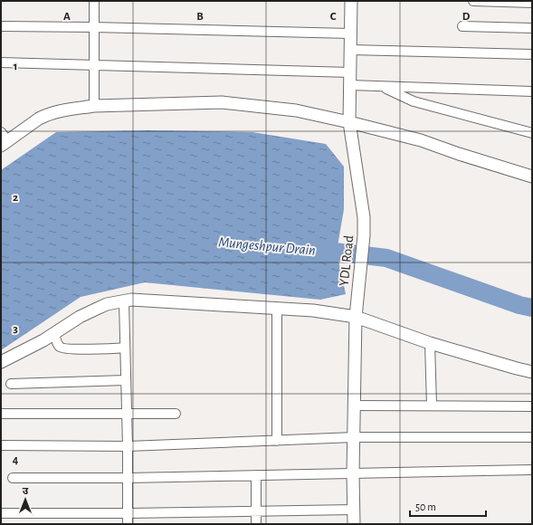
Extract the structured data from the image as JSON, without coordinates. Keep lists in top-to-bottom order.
{
  "streets": {
    "street": ["YDL Road"]
  },
  "water": ["Mungeshpur Drain"],
  "scale_bar": "50 m",
  "north": "top",
  "grid": {
    "columns": [
      "A",
      "B",
      "C",
      "D"
    ],
    "rows": [
      "1",
      "2",
      "3",
      "4"
    ]
  }
}
